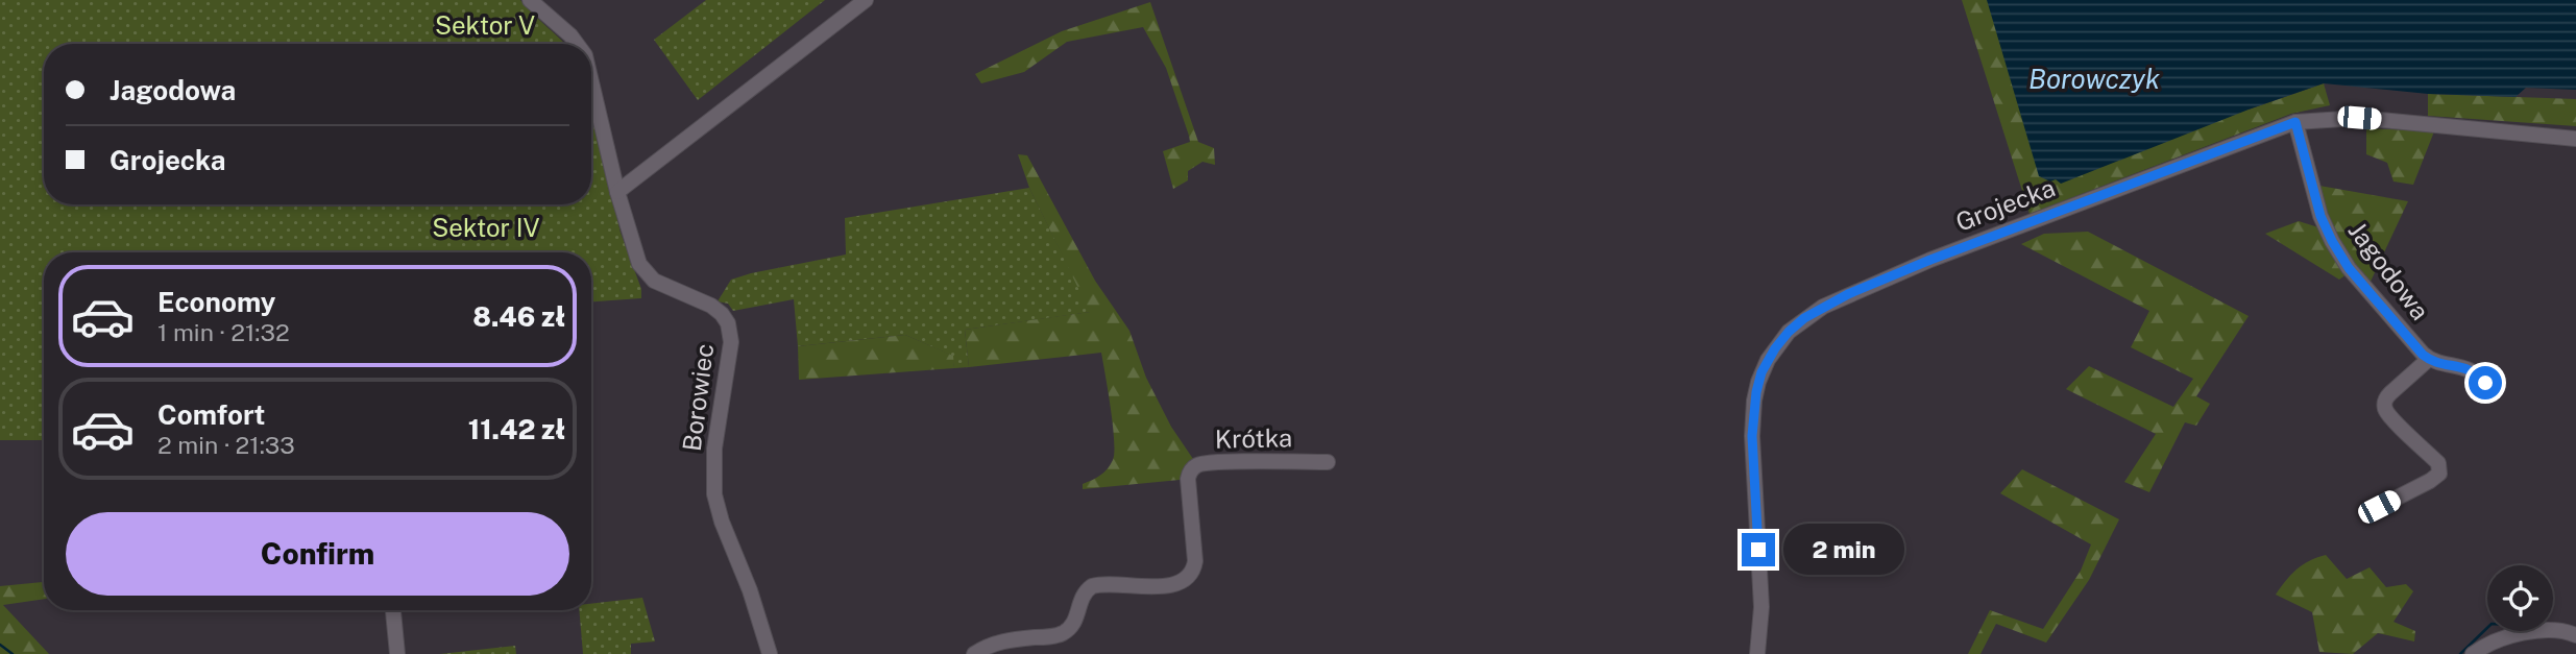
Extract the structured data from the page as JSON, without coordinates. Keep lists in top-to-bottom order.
{
  "streets": {
    "street": [
      "Grojecka",
      "Jagodowa",
      "Borowiec",
      "Krótka"
    ]
  },
  "crossings": [
    ["Grojecka", "Jagodowa"]
  ],
  "water": ["Borowczyk"],
  "parks": ["Sektor V", "Sektor IV"],
  "page": {
    "banner": ["Jagodowa", "Grojecka"],
    "list": [
      {
        "name": "Economy",
        "note": "1 min · 21:32",
        "value": "8.46 zł"
      },
      {
        "name": "Comfort",
        "note": "2 min · 21:33",
        "value": "11.42 zł"
      }
    ],
    "buttons": "Confirm",
    "bubble": "2 min"
  }
}
